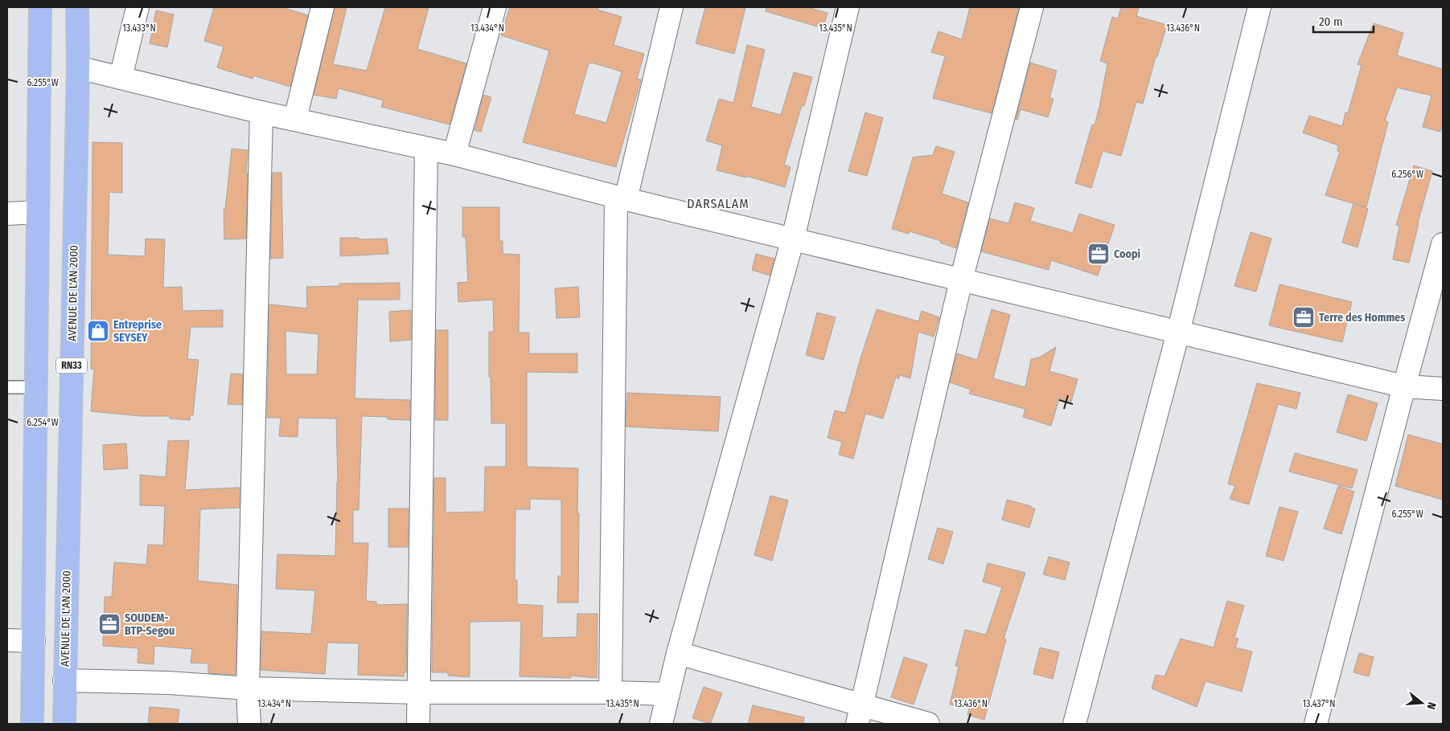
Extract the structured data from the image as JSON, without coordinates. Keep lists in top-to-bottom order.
{
  "streets": {
    "main road": ["AVENUE DE L'AN 2000", "RN33"]
  },
  "districts": ["DARSALAM"],
  "places": {
    "office": ["Coopi", "Terre des Hommes", "SOUDEM- BTP-Segou"],
    "shop": ["Entreprise SEYSEY"]
  },
  "scale_bar": "20 m",
  "north": "right",
  "coordinates": [
    "13.433°N",
    "13.434°N",
    "13.435°N",
    "13.436°N",
    "6.255°W",
    "6.256°W",
    "6.254°W",
    "13.437°N"
  ]
}
